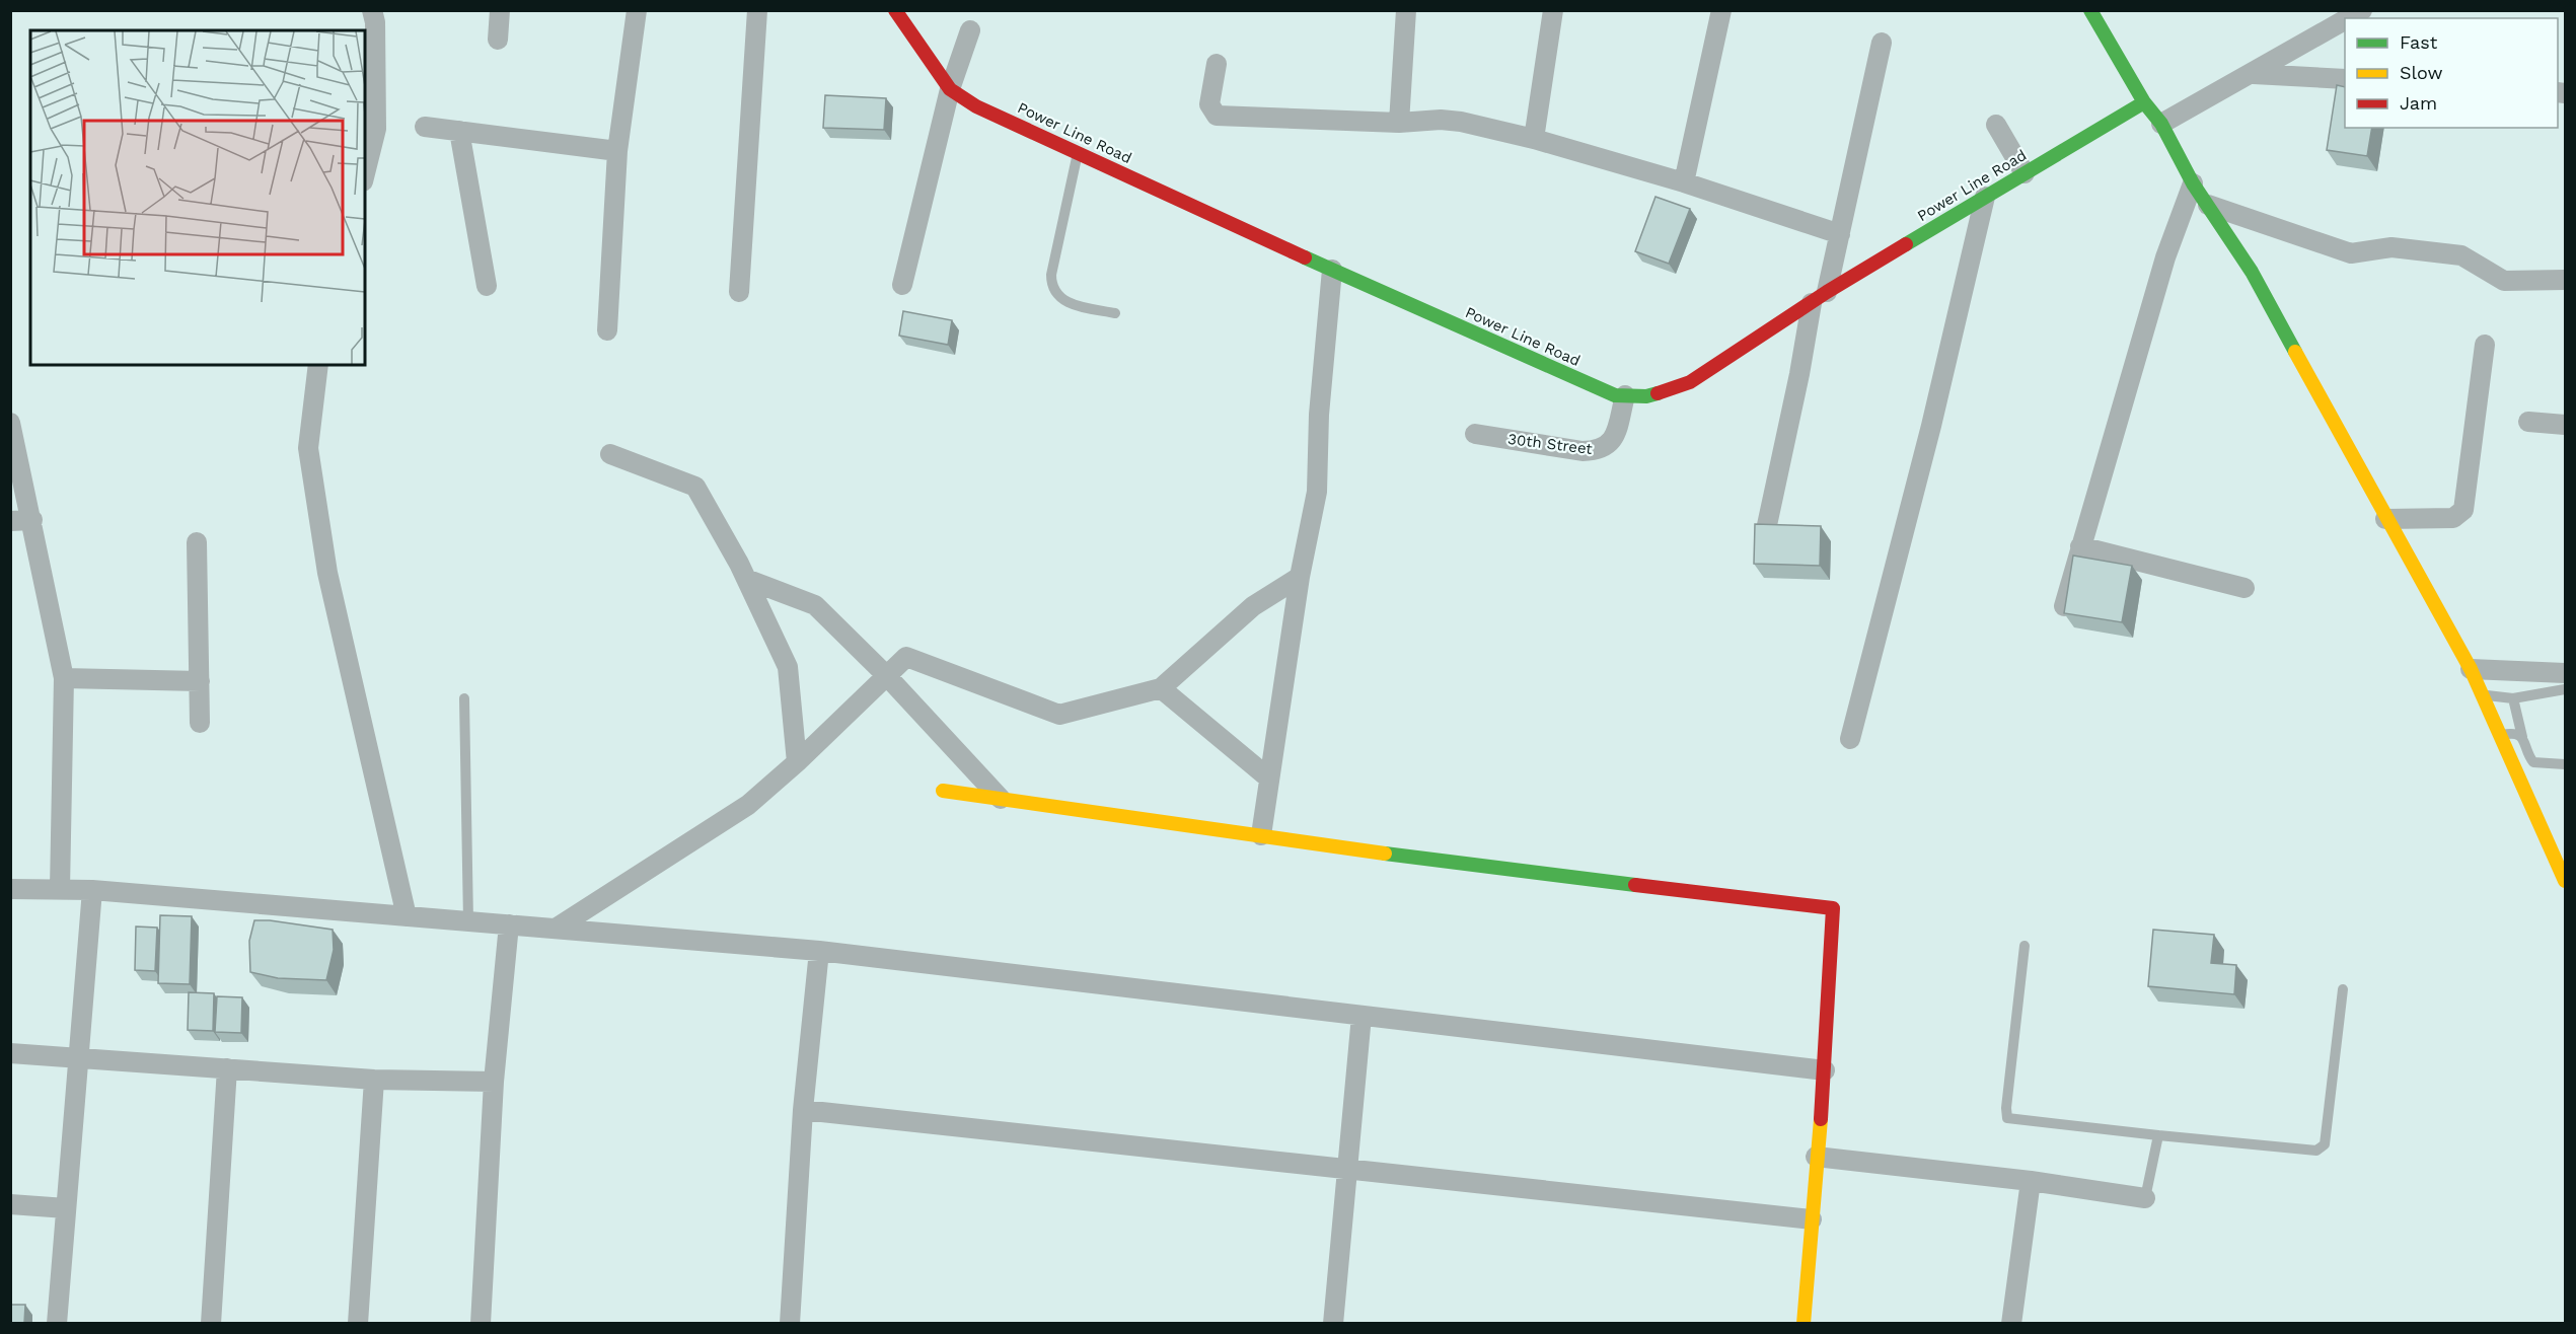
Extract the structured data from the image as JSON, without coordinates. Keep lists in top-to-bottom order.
{
  "streets": {
    "street": ["Power Line Road", "30th Street"]
  },
  "crossings": [
    ["Power Line Road", "30th Street"]
  ],
  "legend": ["Fast", "Slow", "Jam"]
}
